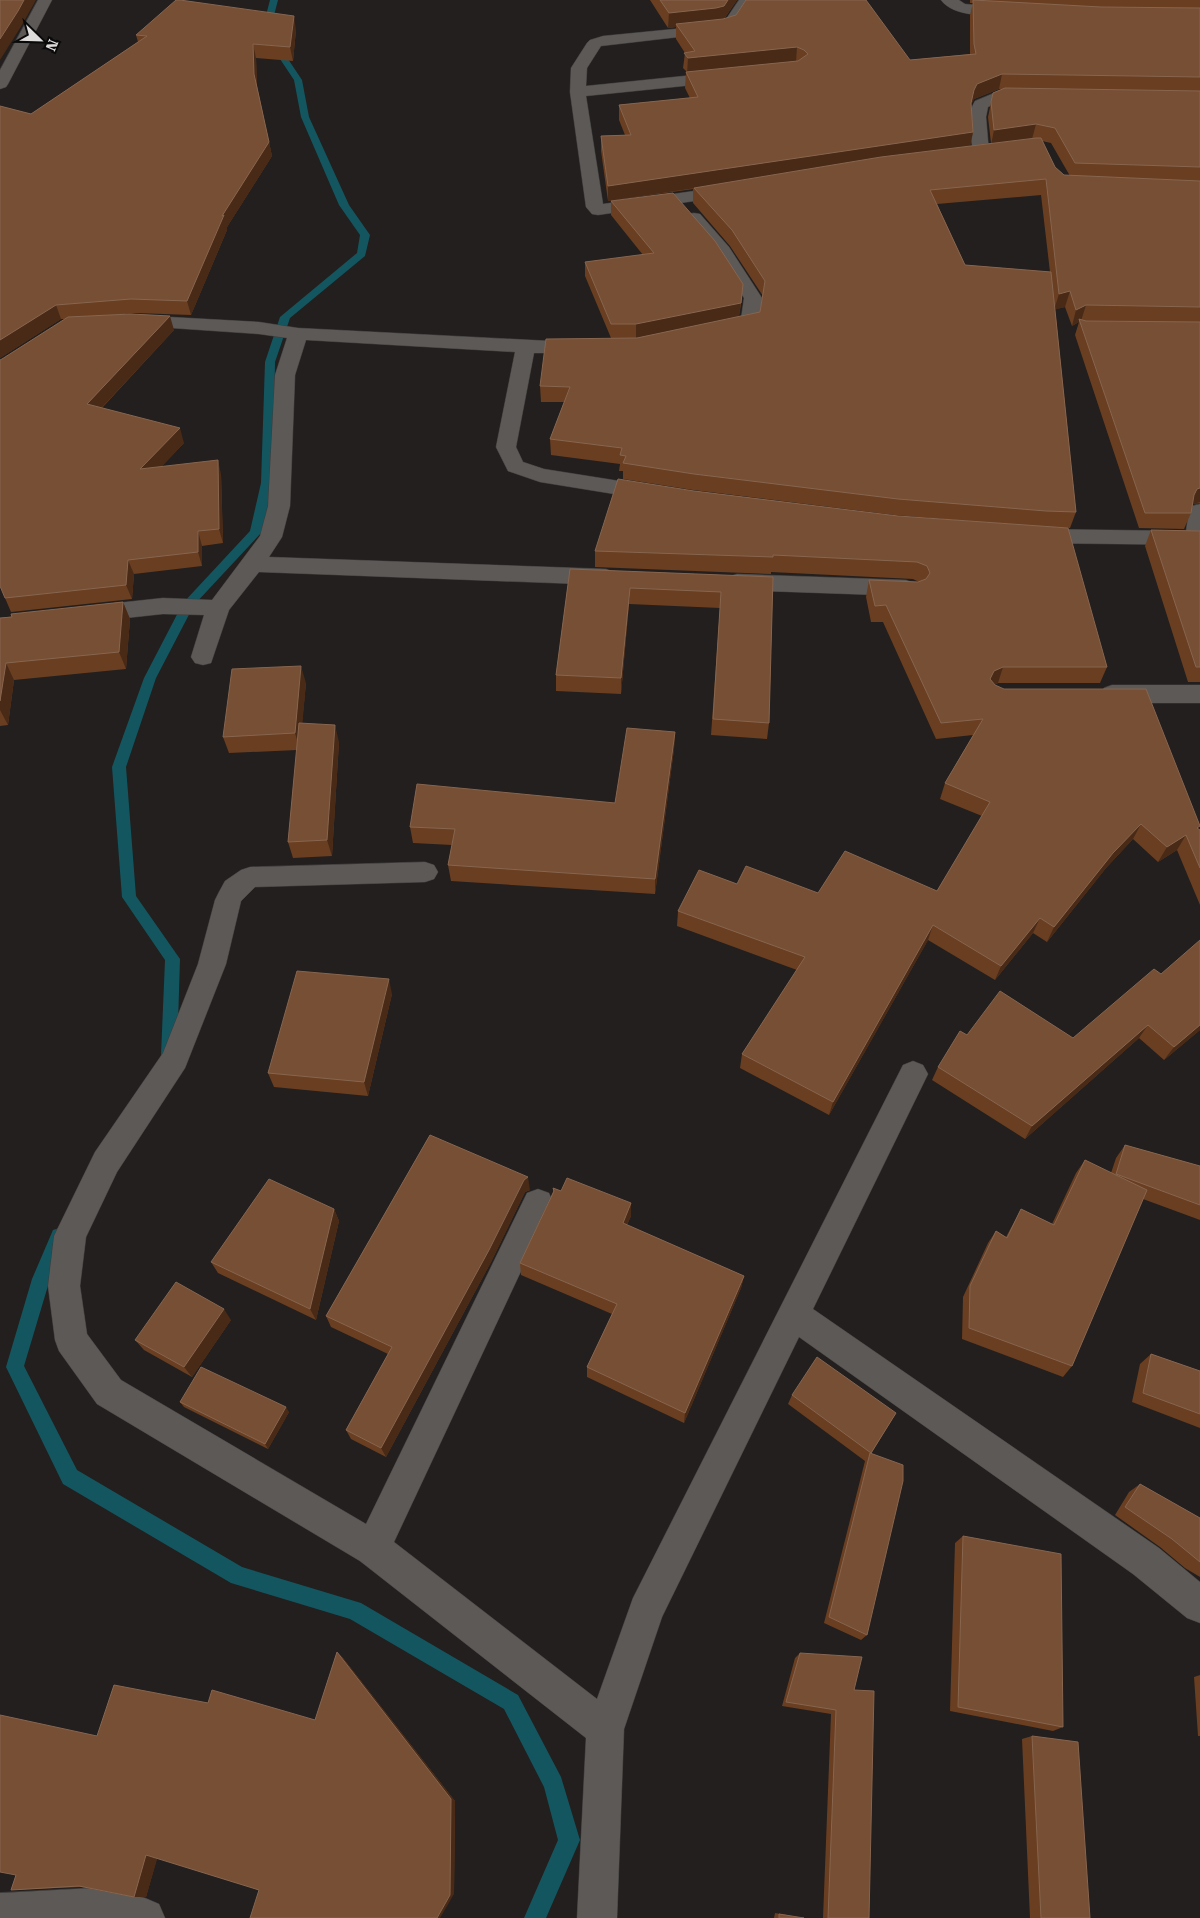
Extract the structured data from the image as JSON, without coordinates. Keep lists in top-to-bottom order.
{
  "north": "bottom right"
}
